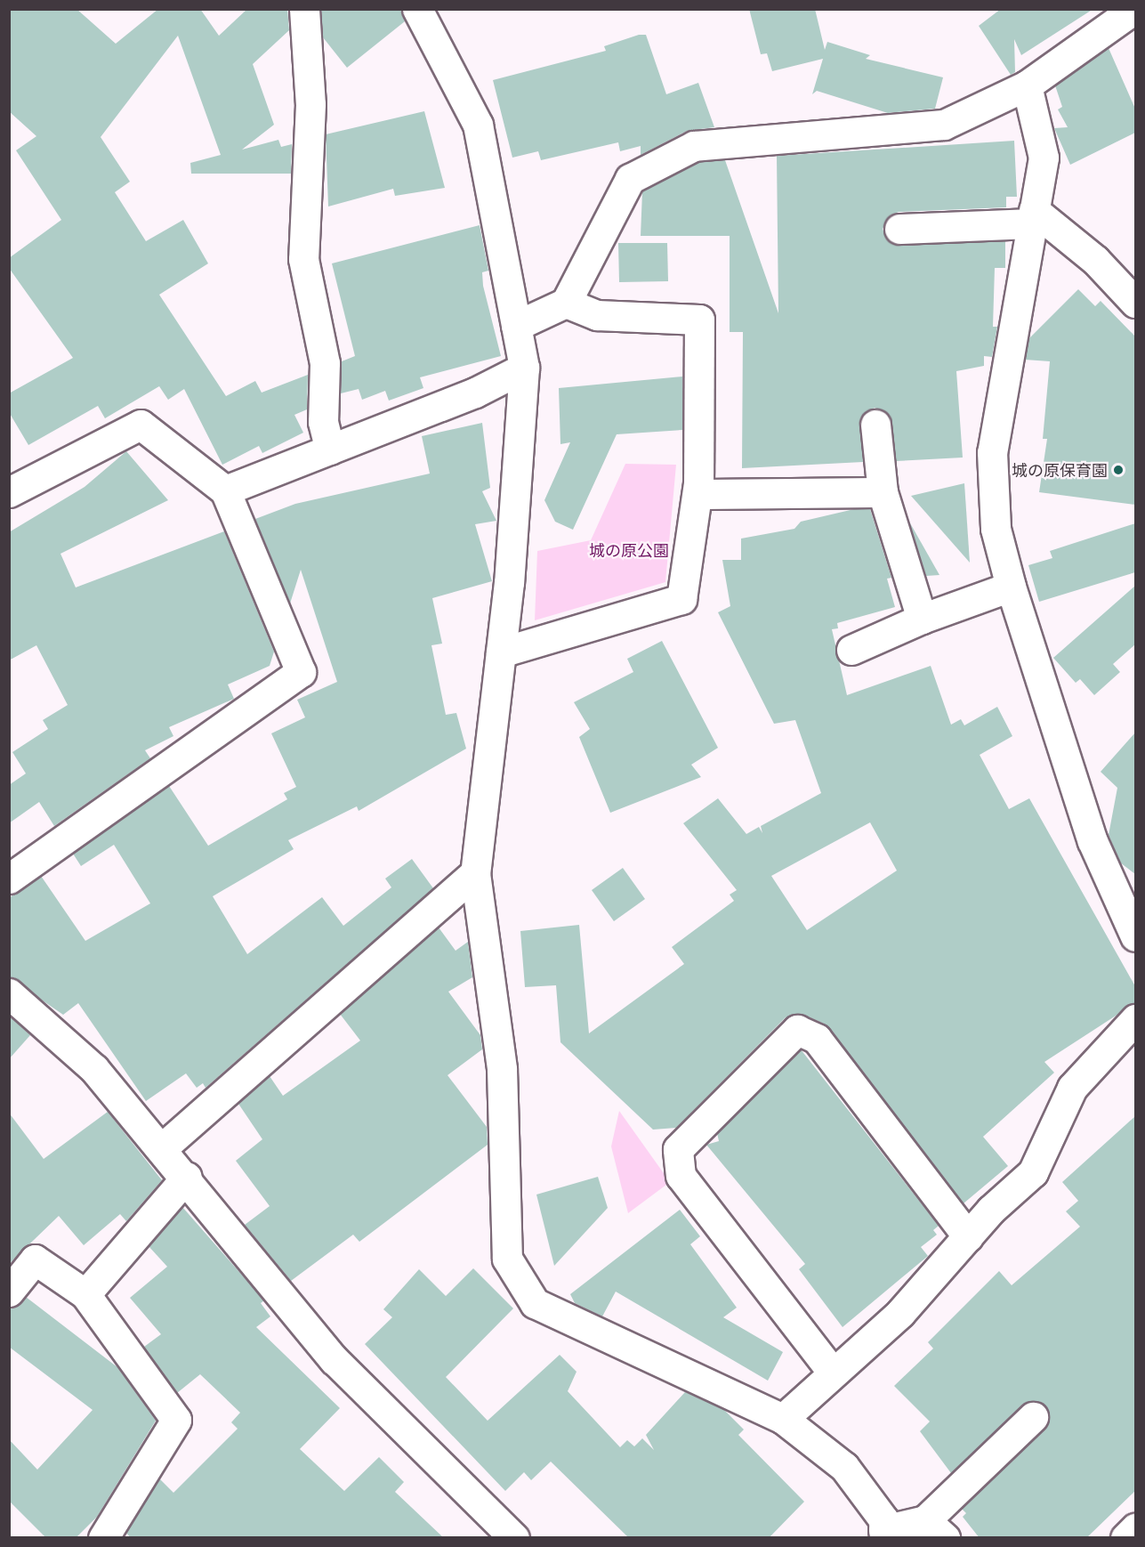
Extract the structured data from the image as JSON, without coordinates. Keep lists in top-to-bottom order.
{
  "parks": ["城の原公園"],
  "places": ["城の原保育園"]
}
